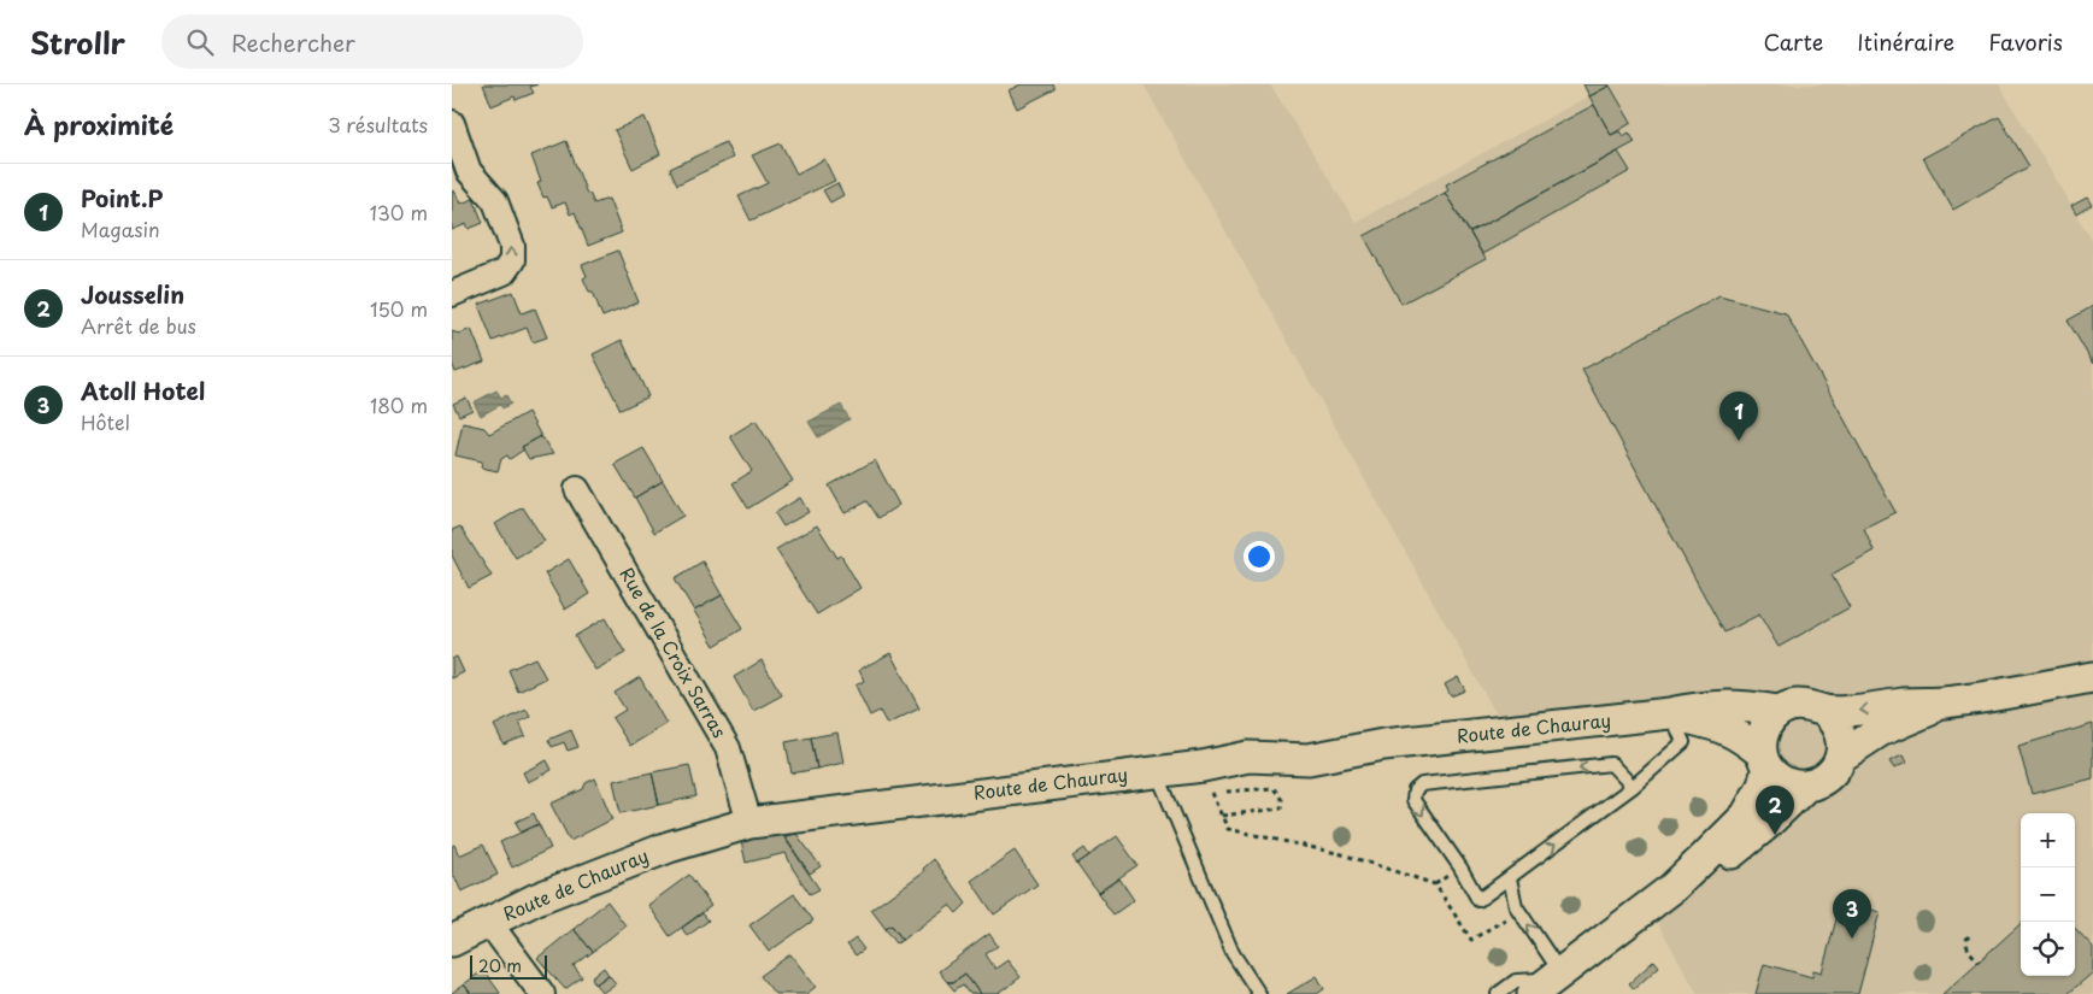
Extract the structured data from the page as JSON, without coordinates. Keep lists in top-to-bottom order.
{
  "streets": {
    "street": ["Rue de la Croix Sarras", "Route de Chauray"]
  },
  "crossings": [
    ["Rue de la Croix Sarras", "Route de Chauray"]
  ],
  "scale_bar": "20 m",
  "page": {
    "header": "Strollr",
    "search": "Rechercher",
    "nav": ["Carte", "Itinéraire", "Favoris"],
    "heading": ["À proximité", "3 résultats"],
    "list": [
      {
        "mark": "1",
        "name": "Point.P",
        "note": "Magasin",
        "value": "130 m"
      },
      {
        "mark": "2",
        "name": "Jousselin",
        "note": "Arrêt de bus",
        "value": "150 m"
      },
      {
        "mark": "3",
        "name": "Atoll Hotel",
        "note": "Hôtel",
        "value": "180 m"
      }
    ],
    "pins": ["1", "2", "3"],
    "map_buttons": ["+", "−"],
    "scale": "20 m"
  }
}
